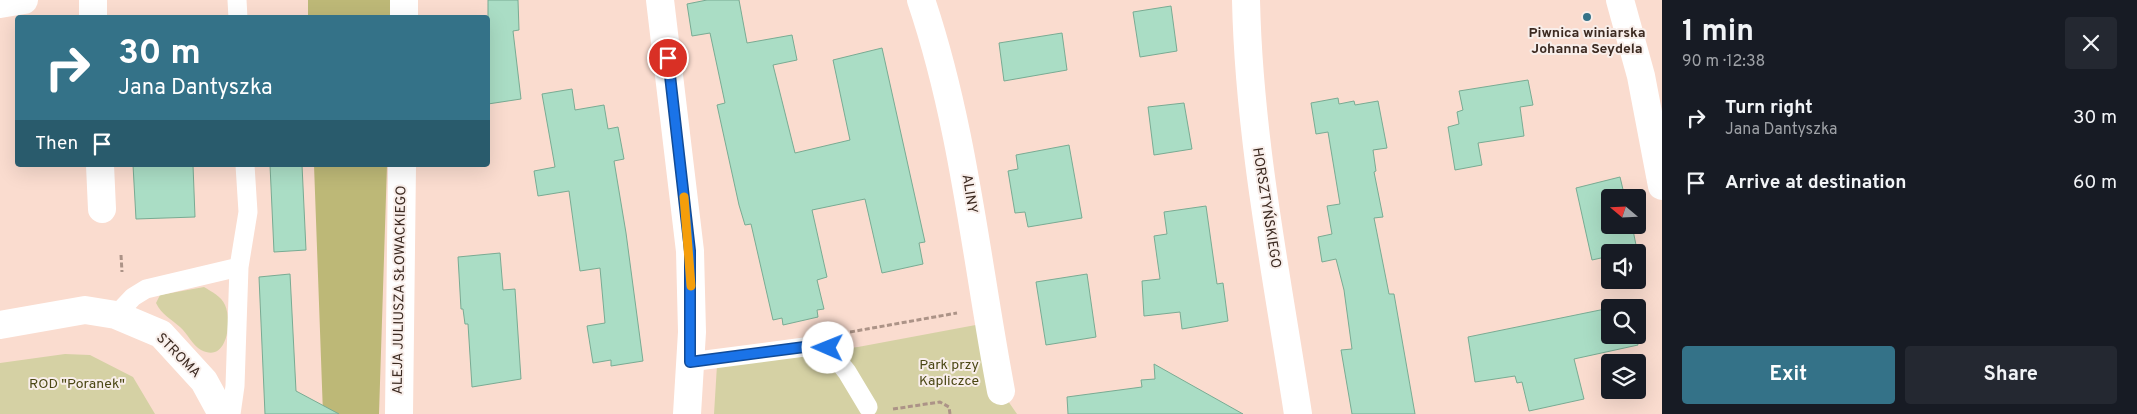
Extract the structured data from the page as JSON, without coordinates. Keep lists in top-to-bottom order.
{
  "streets": {
    "street": [
      "ALINY",
      "HORSZTYŃSKIEGO",
      "ALEJA JULIUSZA SŁOWACKIEGO",
      "STROMA"
    ]
  },
  "parks": ["Park przy Kapliczce", "ROD \"Poranek\""],
  "places": ["Piwnica winiarska Johanna Seydela"],
  "north": "left",
  "page": {
    "heading": ["1 min", "90 m · 12:38"],
    "turn": ["30 m", "Jana Dantyszka"],
    "list": [
      {
        "name": "Turn right",
        "note": "Jana Dantyszka",
        "value": "30 m"
      },
      {
        "name": "Arrive at destination",
        "value": "60 m"
      }
    ],
    "then": "Then",
    "buttons": ["Exit", "Share"]
  }
}
